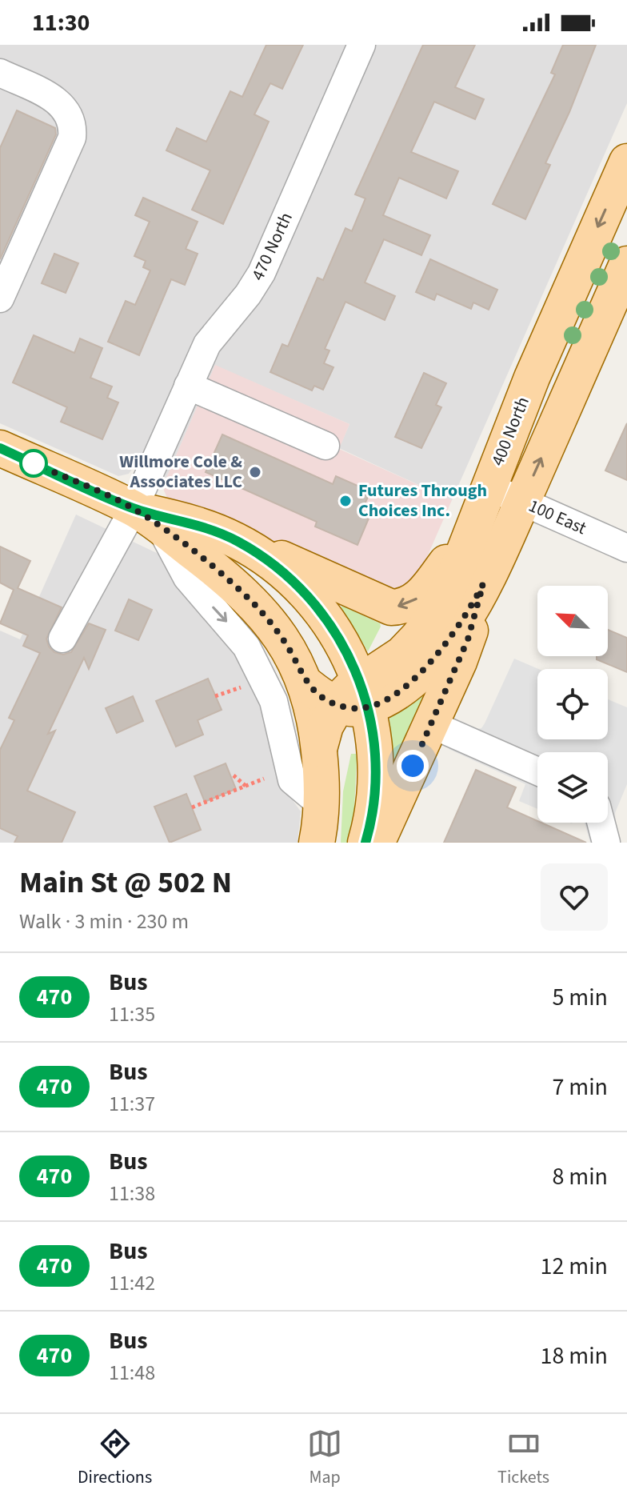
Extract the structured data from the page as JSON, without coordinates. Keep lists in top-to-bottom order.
{
  "streets": {
    "main road": ["400 North"],
    "street": ["470 North", "100 East"]
  },
  "crossings": [
    ["400 North", "100 East"]
  ],
  "places": ["Willmore Cole & Associates LLC", "Futures Through Choices Inc."],
  "lines": ["bus line 470"],
  "north": "top left",
  "page": {
    "status": "11:30",
    "heading": ["Main St @ 502 N", "Walk · 3 min · 230 m"],
    "list": [
      {
        "mark": "470",
        "name": "Bus",
        "note": "11:35",
        "value": "5 min"
      },
      {
        "mark": "470",
        "name": "Bus",
        "note": "11:37",
        "value": "7 min"
      },
      {
        "mark": "470",
        "name": "Bus",
        "note": "11:38",
        "value": "8 min"
      },
      {
        "mark": "470",
        "name": "Bus",
        "note": "11:42",
        "value": "12 min"
      },
      {
        "mark": "470",
        "name": "Bus",
        "note": "11:48",
        "value": "18 min"
      }
    ],
    "tabs": ["Directions", "Map", "Tickets"]
  }
}
